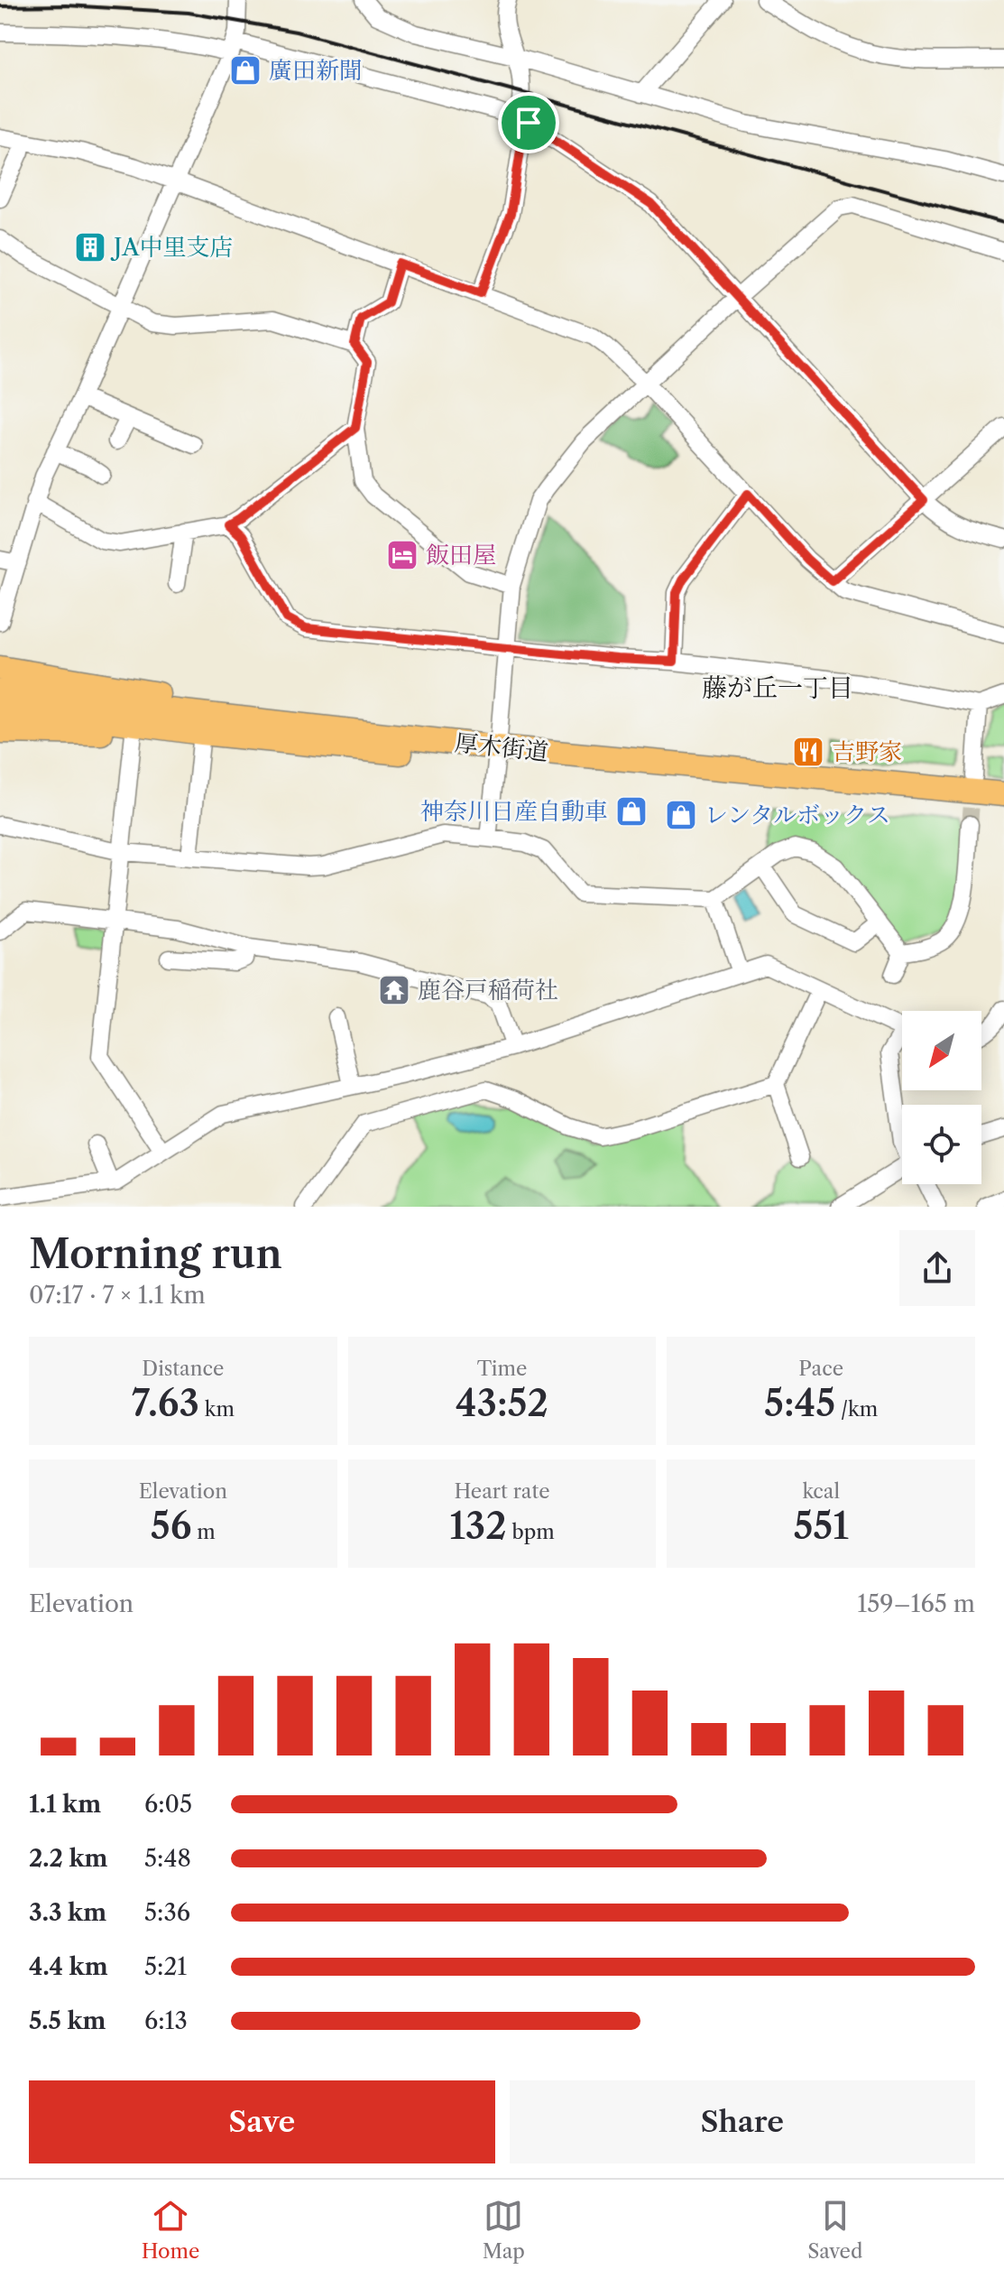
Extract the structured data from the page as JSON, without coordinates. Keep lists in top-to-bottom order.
{
  "streets": {
    "highway": ["厚木街道"]
  },
  "districts": ["藤が丘一丁目"],
  "places": {
    "shop": ["廣田新聞", "神奈川日産自動車", "レンタルボックス"],
    "building": ["JA中里支店"],
    "hotel": ["飯田屋"],
    "restaurant": ["吉野家"],
    "temple": ["鹿谷戸稲荷社"]
  },
  "north": "bottom left",
  "page": {
    "heading": ["Morning run", "07:17 · 7 × 1.1 km"],
    "stats": [
      ["Distance", "7.63 km"],
      ["Time", "43:52"],
      ["Pace", "5:45 /km"],
      ["Elevation", "56 m"],
      ["Heart rate", "132 bpm"],
      ["kcal", "551"]
    ],
    "chart": ["Elevation", "159–165 m"],
    "list": [
      {
        "name": "1.1 km",
        "note": "6:05"
      },
      {
        "name": "2.2 km",
        "note": "5:48"
      },
      {
        "name": "3.3 km",
        "note": "5:36"
      },
      {
        "name": "4.4 km",
        "note": "5:21"
      },
      {
        "name": "5.5 km",
        "note": "6:13"
      }
    ],
    "buttons": ["Save", "Share"],
    "tabs": ["Home", "Map", "Saved"]
  }
}
